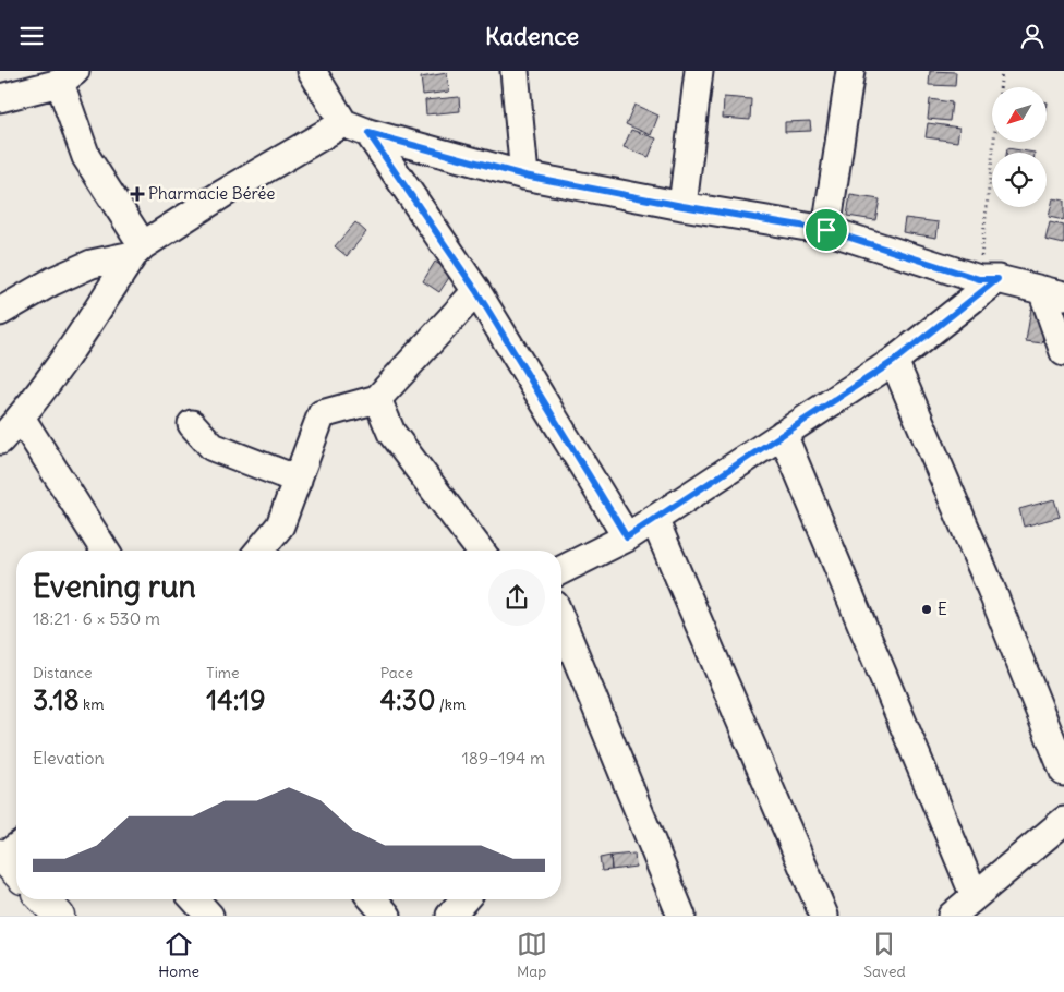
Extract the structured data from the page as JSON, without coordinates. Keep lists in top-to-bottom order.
{
  "places": {
    "health": ["Pharmacie Bérée"],
    "other": ["E"]
  },
  "north": "bottom left",
  "page": {
    "header": "Kadence",
    "heading": ["Evening run", "18:21 · 6 × 530 m"],
    "stats": [
      ["Distance", "3.18 km"],
      ["Time", "14:19"],
      ["Pace", "4:30 /km"]
    ],
    "chart": ["Elevation", "189–194 m"],
    "tabs": ["Home", "Map", "Saved"]
  }
}
